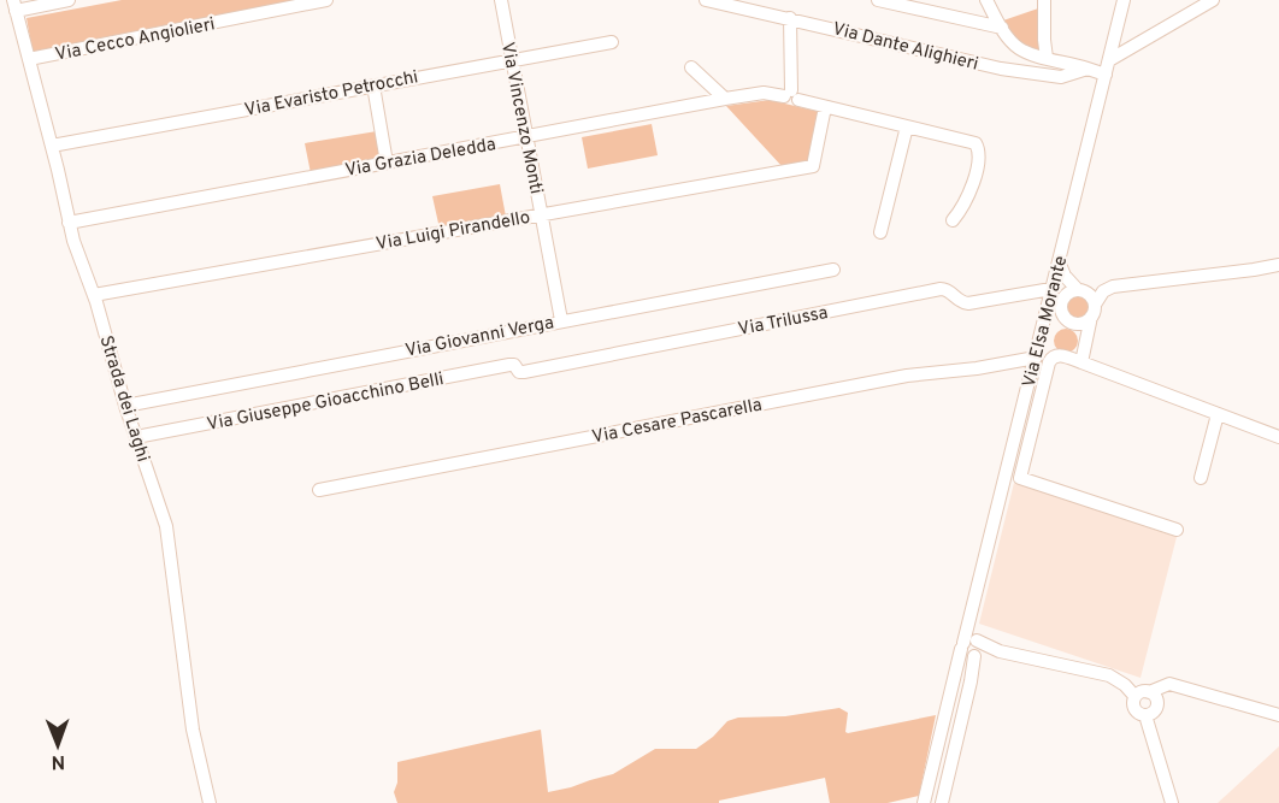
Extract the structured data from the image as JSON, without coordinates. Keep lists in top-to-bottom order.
{
  "streets": {
    "street": [
      "Via Cecco Angiolieri",
      "Via Dante Alighieri",
      "Via Evaristo Petrocchi",
      "Via Vincenzo Monti",
      "Via Grazia Deledda",
      "Via Luigi Pirandello",
      "Via Trilussa",
      "Via Elsa Morante",
      "Via Giovanni Verga",
      "Strada dei Laghi",
      "Via Giuseppe Gioacchino Belli",
      "Via Cesare Pascarella"
    ]
  },
  "crossings": [
    ["Via Cecco Angiolieri", "Strada dei Laghi"],
    ["Via Evaristo Petrocchi", "Via Vincenzo Monti"],
    ["Via Evaristo Petrocchi", "Strada dei Laghi"],
    ["Via Vincenzo Monti", "Via Grazia Deledda"],
    ["Via Vincenzo Monti", "Via Luigi Pirandello"],
    ["Via Vincenzo Monti", "Via Giovanni Verga"],
    ["Via Grazia Deledda", "Strada dei Laghi"],
    ["Via Luigi Pirandello", "Strada dei Laghi"],
    ["Via Trilussa", "Via Elsa Morante"],
    ["Via Trilussa", "Via Giuseppe Gioacchino Belli"],
    ["Via Elsa Morante", "Via Cesare Pascarella"],
    ["Via Giovanni Verga", "Strada dei Laghi"],
    ["Strada dei Laghi", "Via Giuseppe Gioacchino Belli"]
  ],
  "north": "bottom"
}
